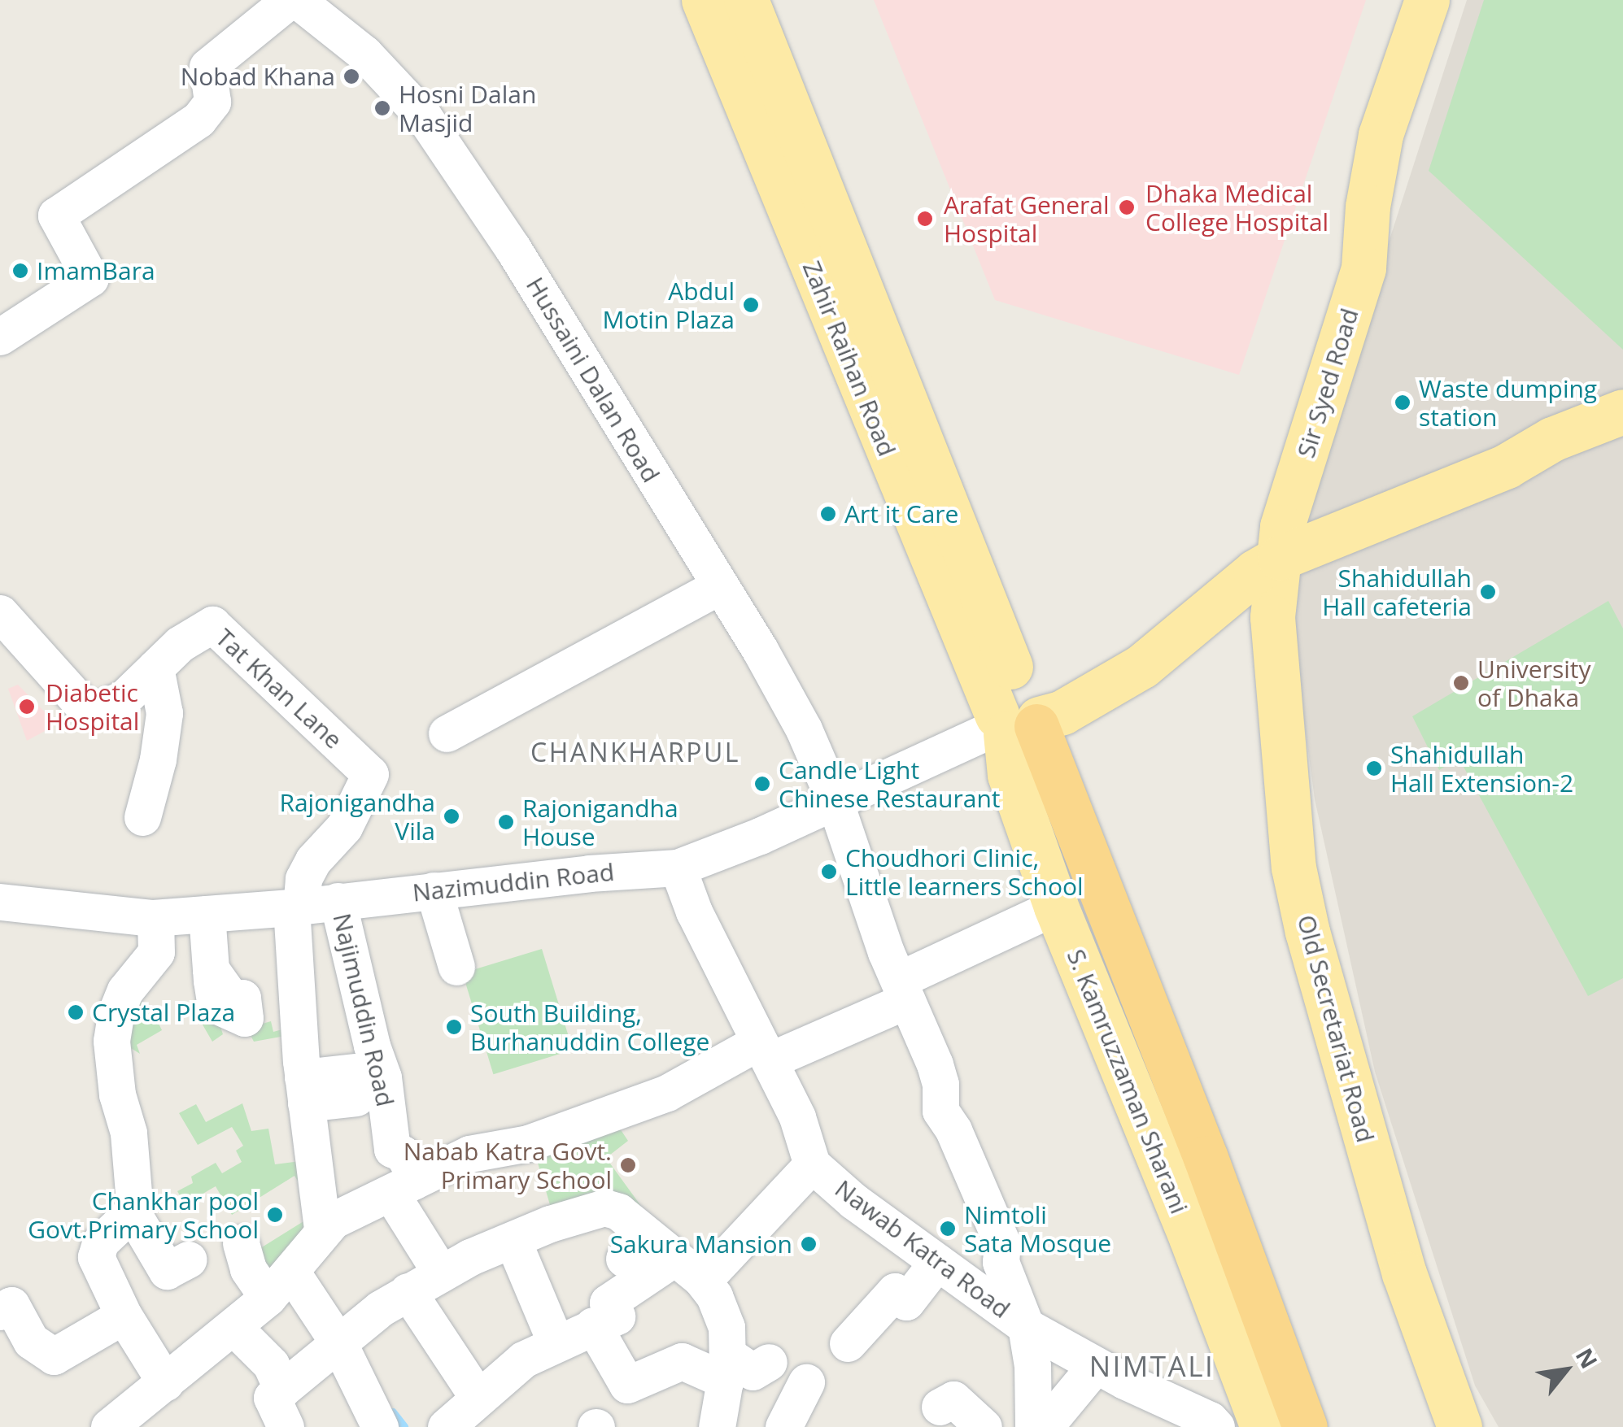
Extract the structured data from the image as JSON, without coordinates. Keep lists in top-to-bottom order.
{
  "streets": {
    "main road": [
      "Zahir Raihan Road",
      "Sir Syed Road",
      "Old Secretariat Road",
      "S. Kamruzzaman Sharani"
    ],
    "street": [
      "Hussaini Dalan Road",
      "Tat Khan Lane",
      "Nazimuddin Road",
      "Najimuddin Road",
      "Nawab Katra Road"
    ]
  },
  "crossings": [
    ["Zahir Raihan Road", "Nazimuddin Road"],
    ["Zahir Raihan Road", "S. Kamruzzaman Sharani"],
    ["Hussaini Dalan Road", "Nazimuddin Road"],
    ["Hussaini Dalan Road", "Nawab Katra Road"],
    ["Sir Syed Road", "Old Secretariat Road"],
    ["Tat Khan Lane", "Nazimuddin Road"],
    ["Tat Khan Lane", "Najimuddin Road"],
    ["Nazimuddin Road", "Najimuddin Road"],
    ["Nazimuddin Road", "S. Kamruzzaman Sharani"],
    ["Nazimuddin Road", "Nawab Katra Road"]
  ],
  "districts": ["CHANKHARPUL", "NIMTALI"],
  "places": [
    "Nobad Khana",
    "Hosni Dalan Masjid",
    "Dhaka Medical College Hospital",
    "Arafat General Hospital",
    "ImamBara",
    "Abdul Motin Plaza",
    "Waste dumping station",
    "Art it Care",
    "Shahidullah Hall cafeteria",
    "University of Dhaka",
    "Diabetic Hospital",
    "Shahidullah Hall Extension-2",
    "Candle Light Chinese Restaurant",
    "Rajonigandha Vila",
    "Rajonigandha House",
    "Choudhori Clinic, Little learners School",
    "Crystal Plaza",
    "South Building, Burhanuddin College",
    "Nabab Katra Govt. Primary School",
    "Chankhar pool Govt.Primary School",
    "Nimtoli Sata Mosque",
    "Sakura Mansion"
  ],
  "north": "top right"
}
